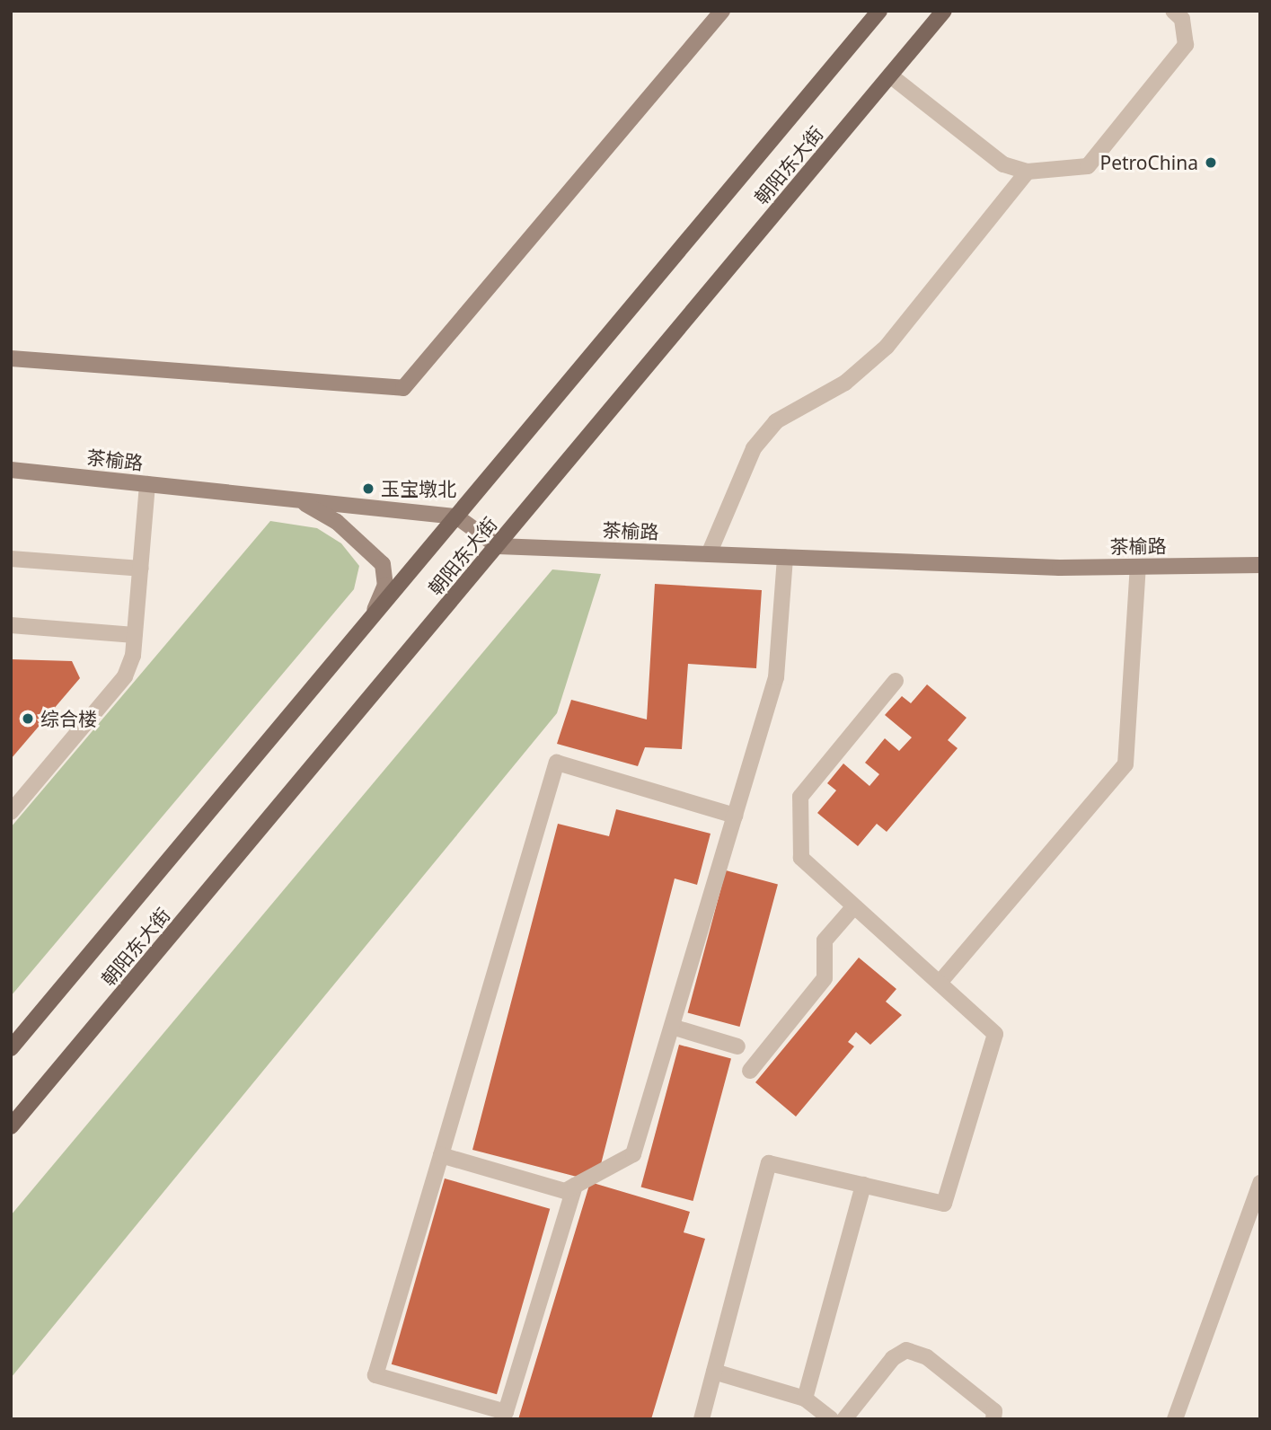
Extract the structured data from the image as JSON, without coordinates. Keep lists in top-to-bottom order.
{
  "streets": {
    "main road": ["朝阳东大街"],
    "street": ["茶榆路"]
  },
  "crossings": [
    ["朝阳东大街", "茶榆路"]
  ],
  "places": ["PetroChina", "玉宝墩北", "综合楼"]
}
